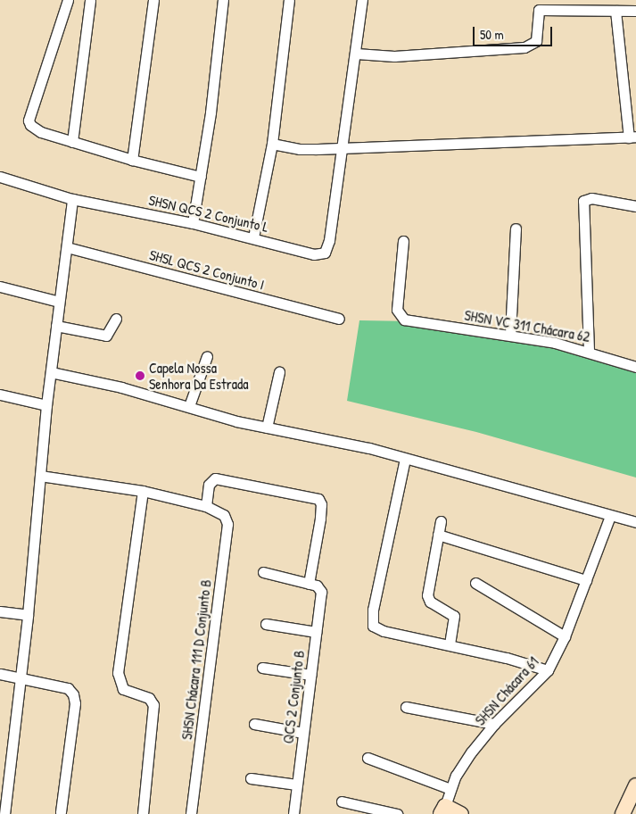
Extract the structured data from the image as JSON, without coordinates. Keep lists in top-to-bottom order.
{
  "streets": {
    "street": [
      "SHSN QCS 2 Conjunto L",
      "SHSL QCS 2 Conjunto I",
      "SHSN VC 311 Chácara 62",
      "SHSN Chácara 111 D Conjunto B",
      "SHSN Chácara 61",
      "QCS 2 Conjunto B"
    ]
  },
  "crossings": [
    ["SHSN Chácara 111 D Conjunto B", "QCS 2 Conjunto B"]
  ],
  "places": ["Capela Nossa Senhora Da Estrada"],
  "scale_bar": "50 m"
}
